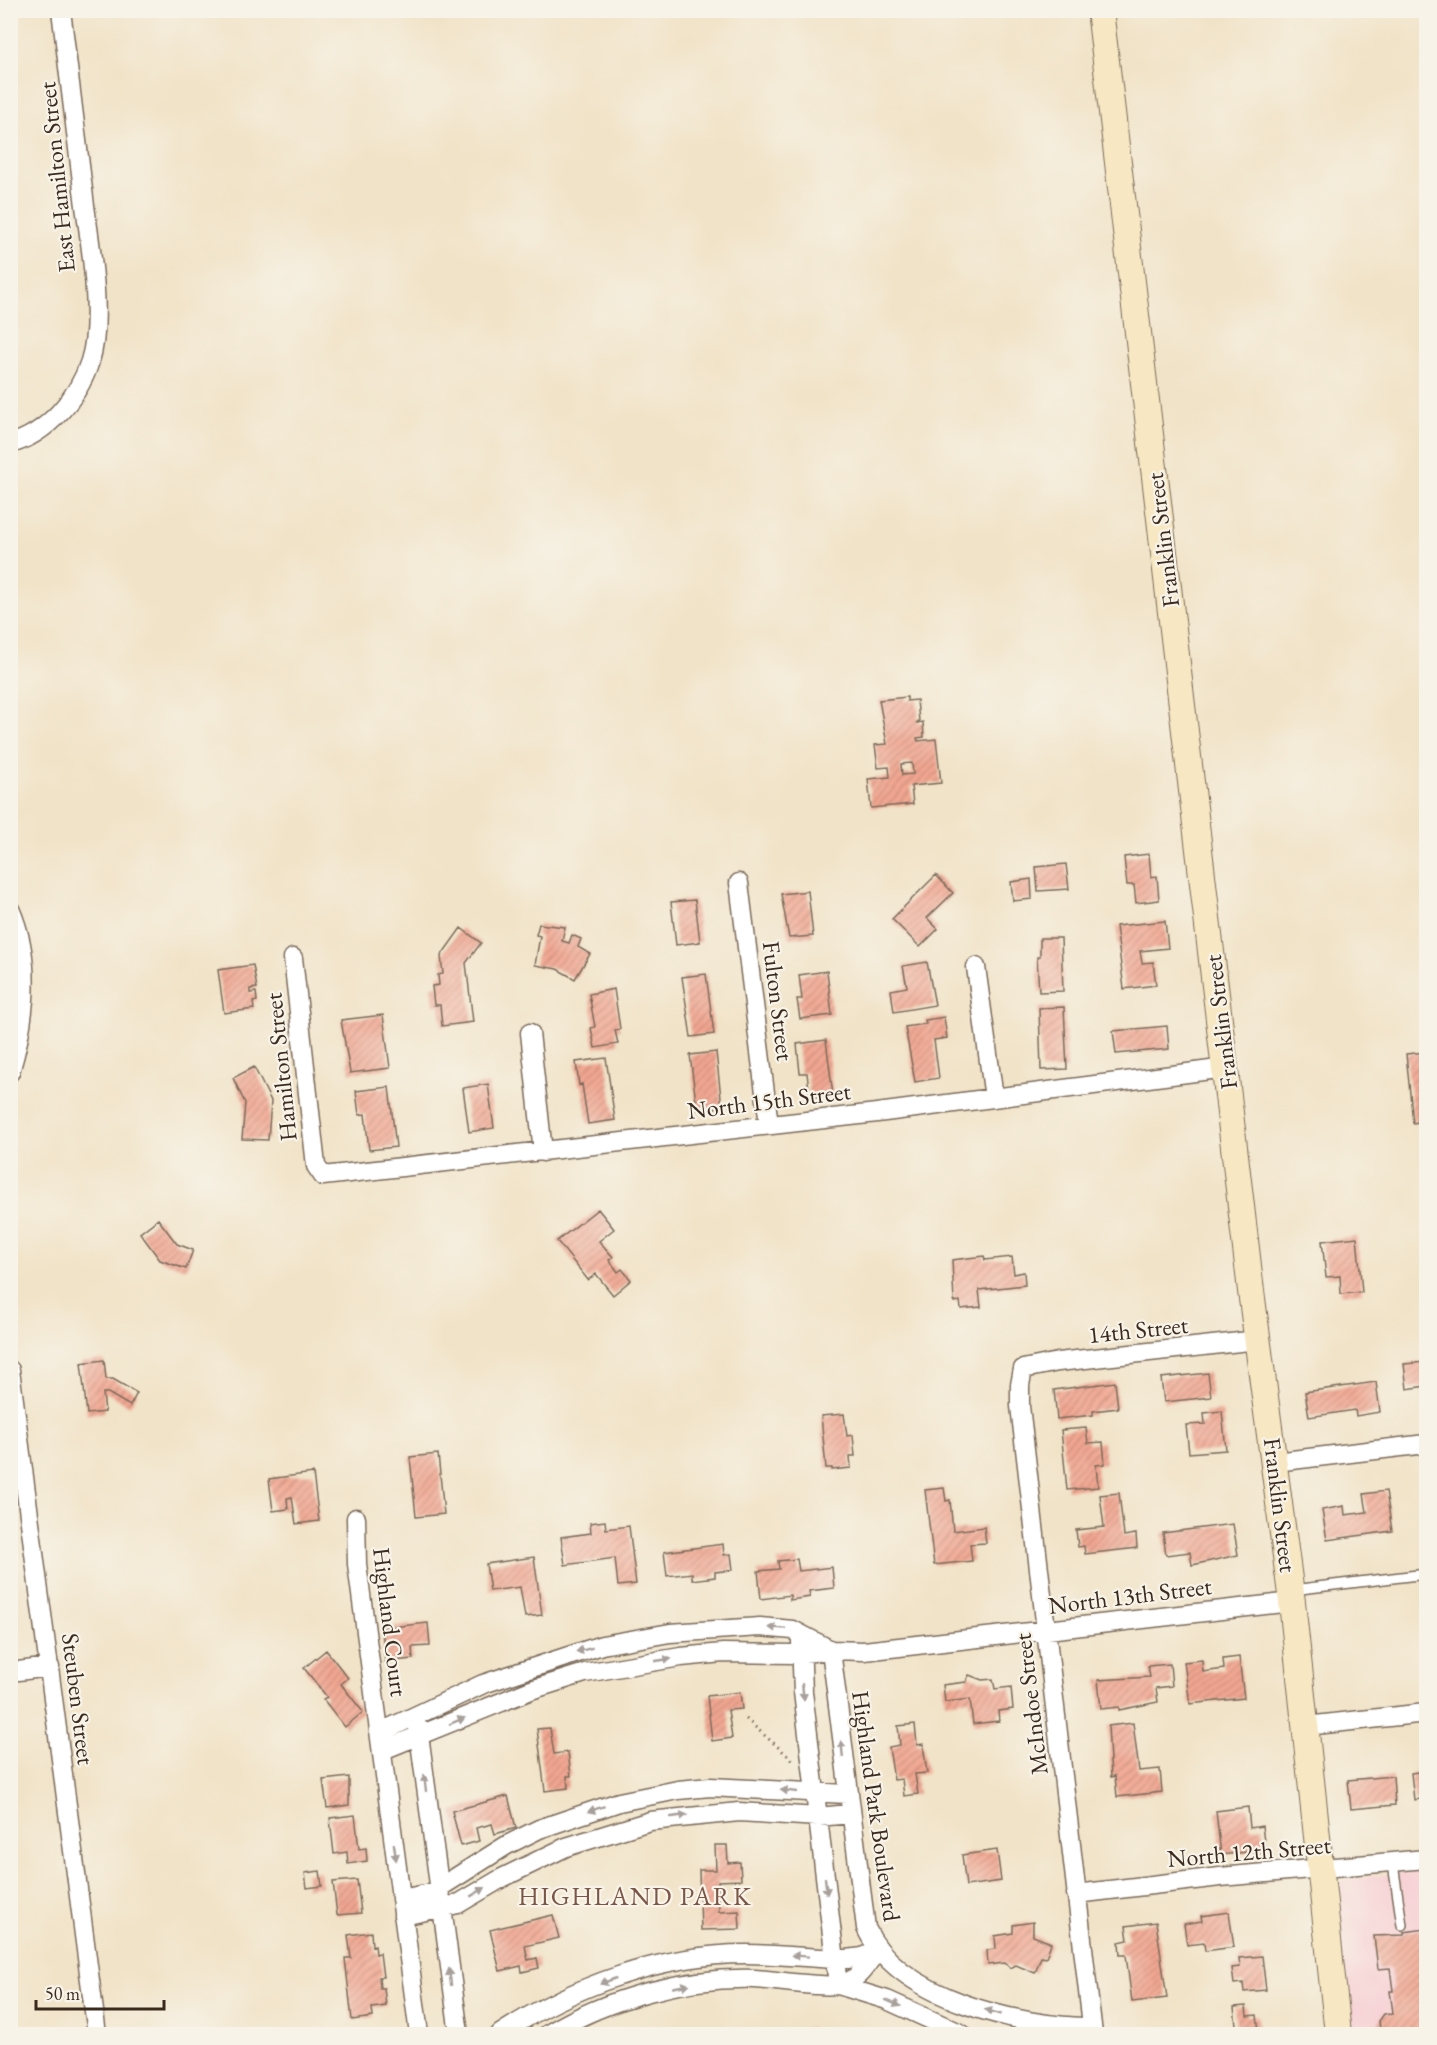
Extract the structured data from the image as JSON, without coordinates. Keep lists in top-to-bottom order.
{
  "streets": {
    "street": [
      "East Hamilton Street",
      "Franklin Street",
      "Fulton Street",
      "Hamilton Street",
      "North 15th Street",
      "14th Street",
      "North 13th Street",
      "Highland Court",
      "Steuben Street",
      "McIndoe Street",
      "Highland Park Boulevard",
      "North 12th Street"
    ]
  },
  "crossings": [
    ["Franklin Street", "North 15th Street"],
    ["Franklin Street", "14th Street"],
    ["Franklin Street", "North 13th Street"],
    ["Franklin Street", "North 12th Street"],
    ["Fulton Street", "North 15th Street"],
    ["Hamilton Street", "North 15th Street"],
    ["14th Street", "McIndoe Street"],
    ["North 13th Street", "McIndoe Street"],
    ["North 13th Street", "Highland Park Boulevard"],
    ["McIndoe Street", "Highland Park Boulevard"],
    ["McIndoe Street", "North 12th Street"]
  ],
  "districts": ["HIGHLAND PARK"],
  "scale_bar": "50 m"
}
